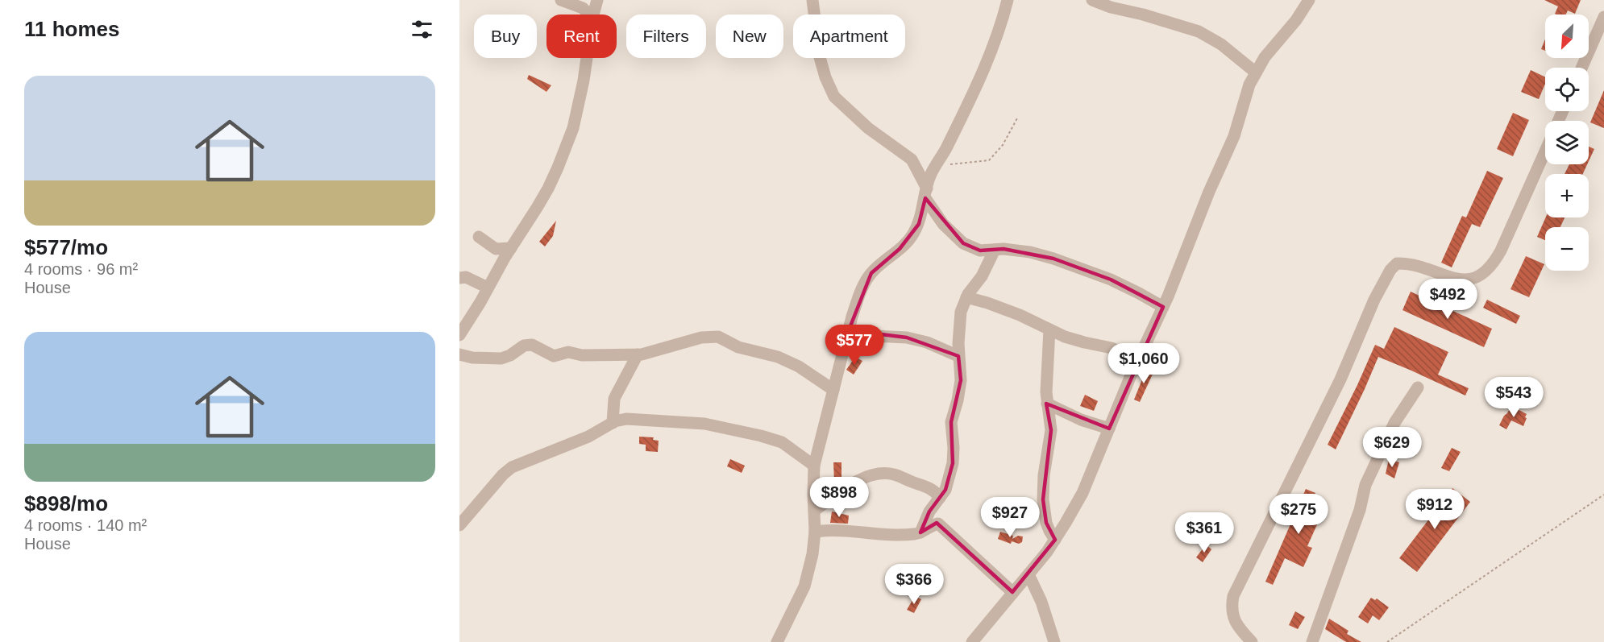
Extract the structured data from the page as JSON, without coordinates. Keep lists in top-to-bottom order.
{
  "north": "bottom left",
  "page": {
    "heading": "11 homes",
    "map_buttons": ["+", "−"],
    "chip": [
      "Buy",
      "Rent",
      "Filters",
      "New",
      "Apartment"
    ],
    "list": [
      {
        "name": "$577/mo",
        "note": "4 rooms · 96 m² · House"
      },
      {
        "name": "$898/mo",
        "note": "4 rooms · 140 m² · House"
      }
    ],
    "price": [
      "$492",
      "$577",
      "$1,060",
      "$543",
      "$629",
      "$898",
      "$912",
      "$275",
      "$927",
      "$361",
      "$366"
    ]
  }
}
